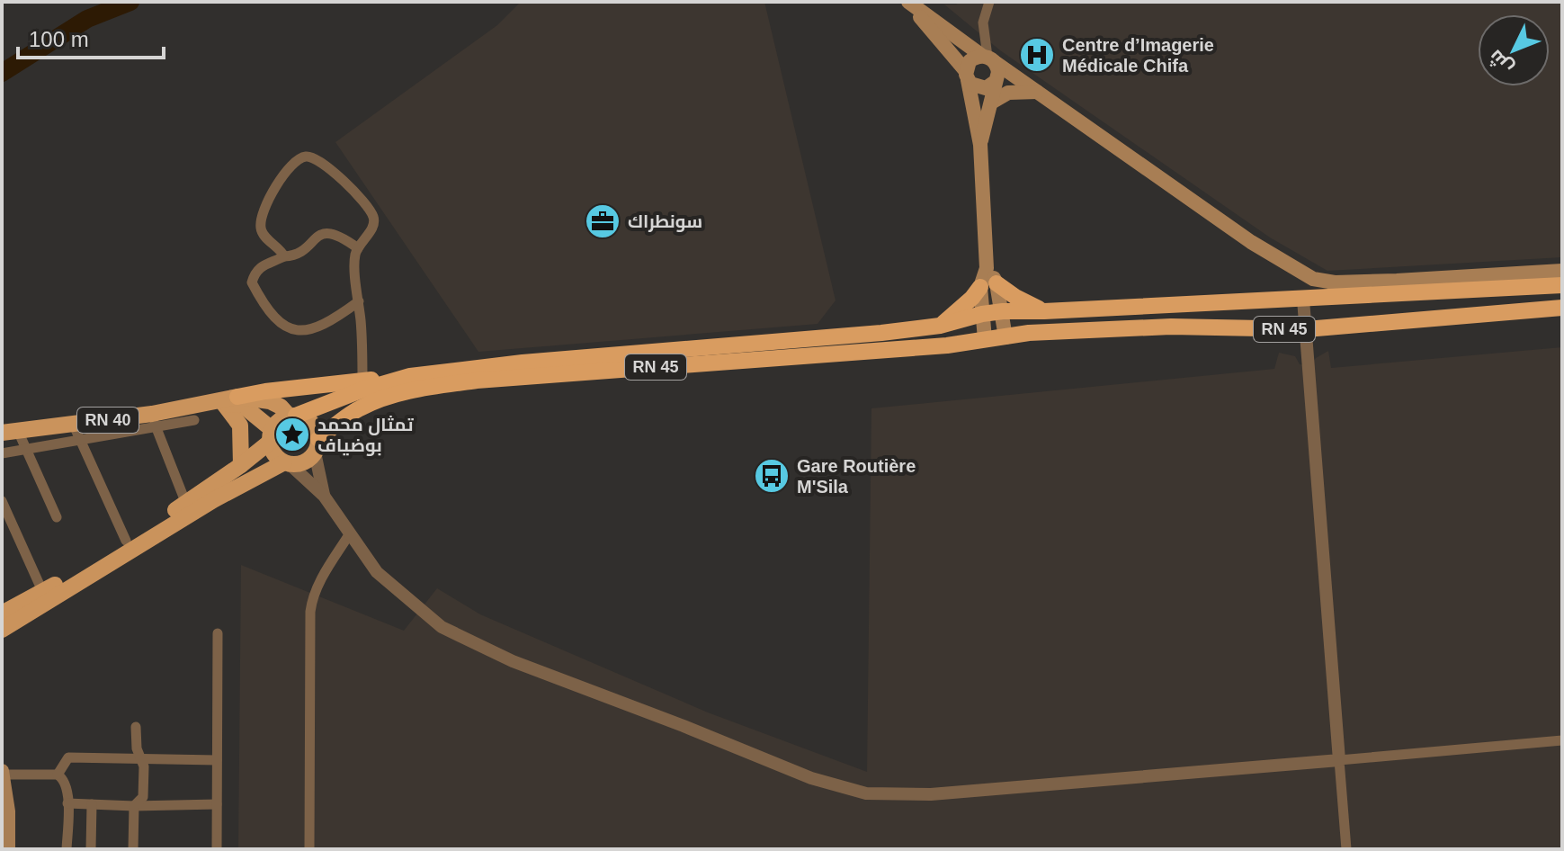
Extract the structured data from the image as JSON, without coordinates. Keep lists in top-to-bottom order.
{
  "streets": {
    "highway": ["RN 45", "RN 40"]
  },
  "crossings": [
    ["RN 45", "RN 40"]
  ],
  "places": {
    "hospital": ["Centre d’Imagerie Médicale Chifa"],
    "office": ["سونطراك"],
    "place": ["تمثال محمد بوضياف"],
    "bus stop": ["Gare Routière M'Sila"]
  },
  "scale_bar": "100 m",
  "north": "bottom left"
}
